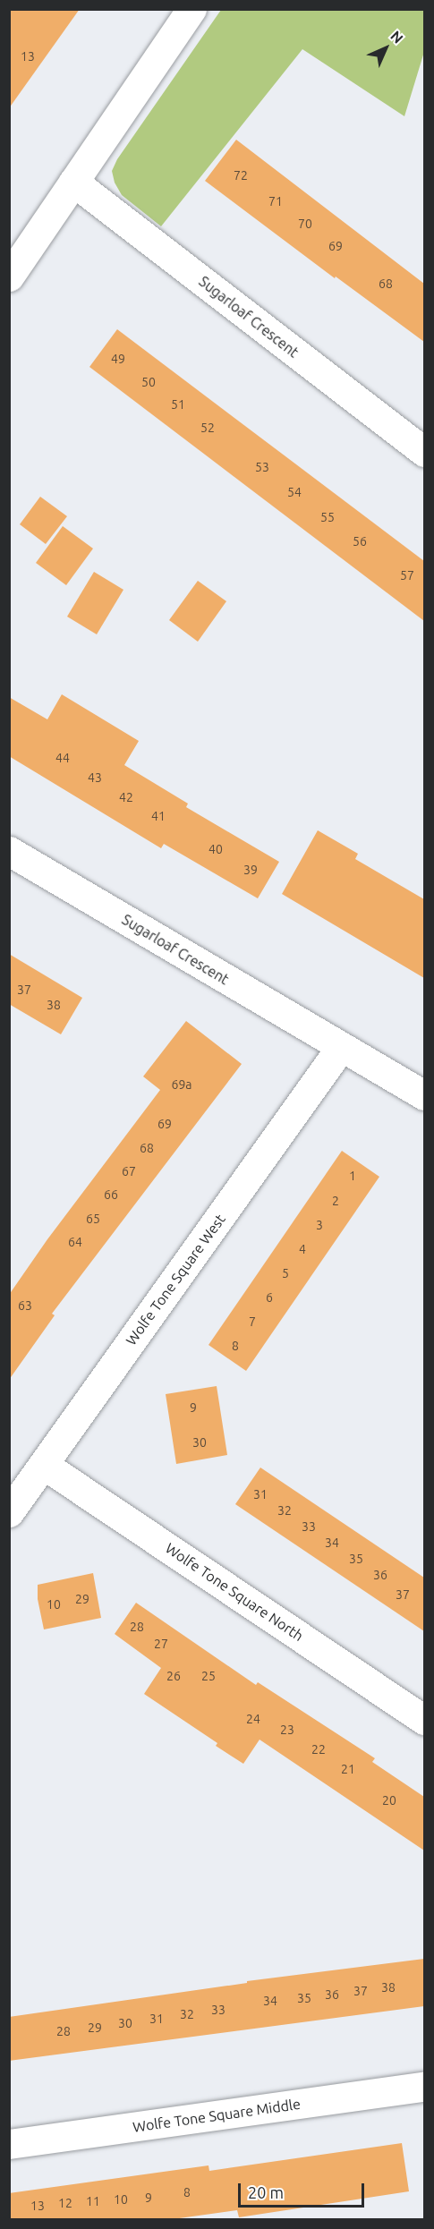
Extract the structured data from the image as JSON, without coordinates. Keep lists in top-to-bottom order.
{
  "streets": {
    "street": [
      "Sugarloaf Crescent",
      "Wolfe Tone Square West",
      "Wolfe Tone Square North",
      "Wolfe Tone Square Middle"
    ]
  },
  "crossings": [
    ["Sugarloaf Crescent", "Wolfe Tone Square West"],
    ["Wolfe Tone Square West", "Wolfe Tone Square North"]
  ],
  "house_numbers": [
    "13",
    "72",
    "71",
    "70",
    "69",
    "68",
    "49",
    "50",
    "51",
    "52",
    "53",
    "54",
    "55",
    "56",
    "57",
    "44",
    "43",
    "42",
    "41",
    "40",
    "39",
    "37",
    "38",
    "69a",
    "69",
    "68",
    "67",
    "1",
    "66",
    "2",
    "65",
    "3",
    "64",
    "4",
    "5",
    "6",
    "63",
    "7",
    "8",
    "9",
    "30",
    "31",
    "32",
    "33",
    "34",
    "35",
    "36",
    "37",
    "29",
    "10",
    "28",
    "27",
    "26",
    "25",
    "24",
    "23",
    "22",
    "21",
    "20",
    "38",
    "37",
    "36",
    "35",
    "34",
    "33",
    "32",
    "31",
    "30",
    "29",
    "28",
    "8",
    "9",
    "10",
    "11",
    "12",
    "13"
  ],
  "scale_bar": "20 m",
  "north": "top right"
}
